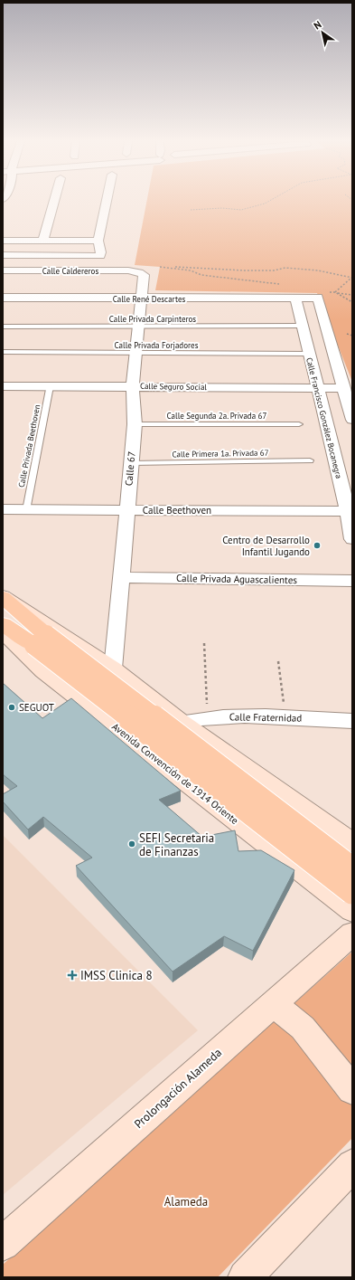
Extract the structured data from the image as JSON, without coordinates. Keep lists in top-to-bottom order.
{
  "streets": {
    "main road": ["Avenida Convención de 1914 Oriente", "Prolongación Alameda"],
    "street": [
      "Calle Caldereros",
      "Calle René Descartes",
      "Calle Seguro Social",
      "Calle Francisco González Bocanegra",
      "Calle 67",
      "Calle Beethoven",
      "Calle Privada Aguascalientes",
      "Calle Fraternidad"
    ],
    "lane": [
      "Calle Privada Carpinteros",
      "Calle Privada Forjadores",
      "Calle Segunda 2a. Privada 67",
      "Calle Privada Beethoven",
      "Calle Primera 1a. Privada 67"
    ]
  },
  "crossings": [
    ["Calle Caldereros", "Calle 67"],
    ["Calle René Descartes", "Calle Seguro Social"],
    ["Calle René Descartes", "Calle Francisco González Bocanegra"],
    ["Calle René Descartes", "Calle 67"],
    ["Calle Privada Carpinteros", "Calle Francisco González Bocanegra"],
    ["Calle Privada Carpinteros", "Calle 67"],
    ["Calle Privada Forjadores", "Calle Francisco González Bocanegra"],
    ["Calle Privada Forjadores", "Calle 67"],
    ["Calle Seguro Social", "Calle Francisco González Bocanegra"],
    ["Calle Seguro Social", "Calle Privada Beethoven"],
    ["Calle Seguro Social", "Calle 67"],
    ["Calle Segunda 2a. Privada 67", "Calle 67"],
    ["Calle Francisco González Bocanegra", "Calle Beethoven"],
    ["Calle Privada Beethoven", "Calle Beethoven"],
    ["Calle Primera 1a. Privada 67", "Calle 67"],
    ["Calle 67", "Calle Beethoven"],
    ["Calle 67", "Calle Privada Aguascalientes"],
    ["Calle 67", "Avenida Convención de 1914 Oriente"],
    ["Calle Fraternidad", "Avenida Convención de 1914 Oriente"]
  ],
  "parks": ["Alameda"],
  "places": {
    "other": ["Centro de Desarrollo Infantil Jugando", "SEGUOT", "SEFI Secretaria de Finanzas"],
    "health": ["IMSS Clinica 8"]
  },
  "north": "top left"
}
